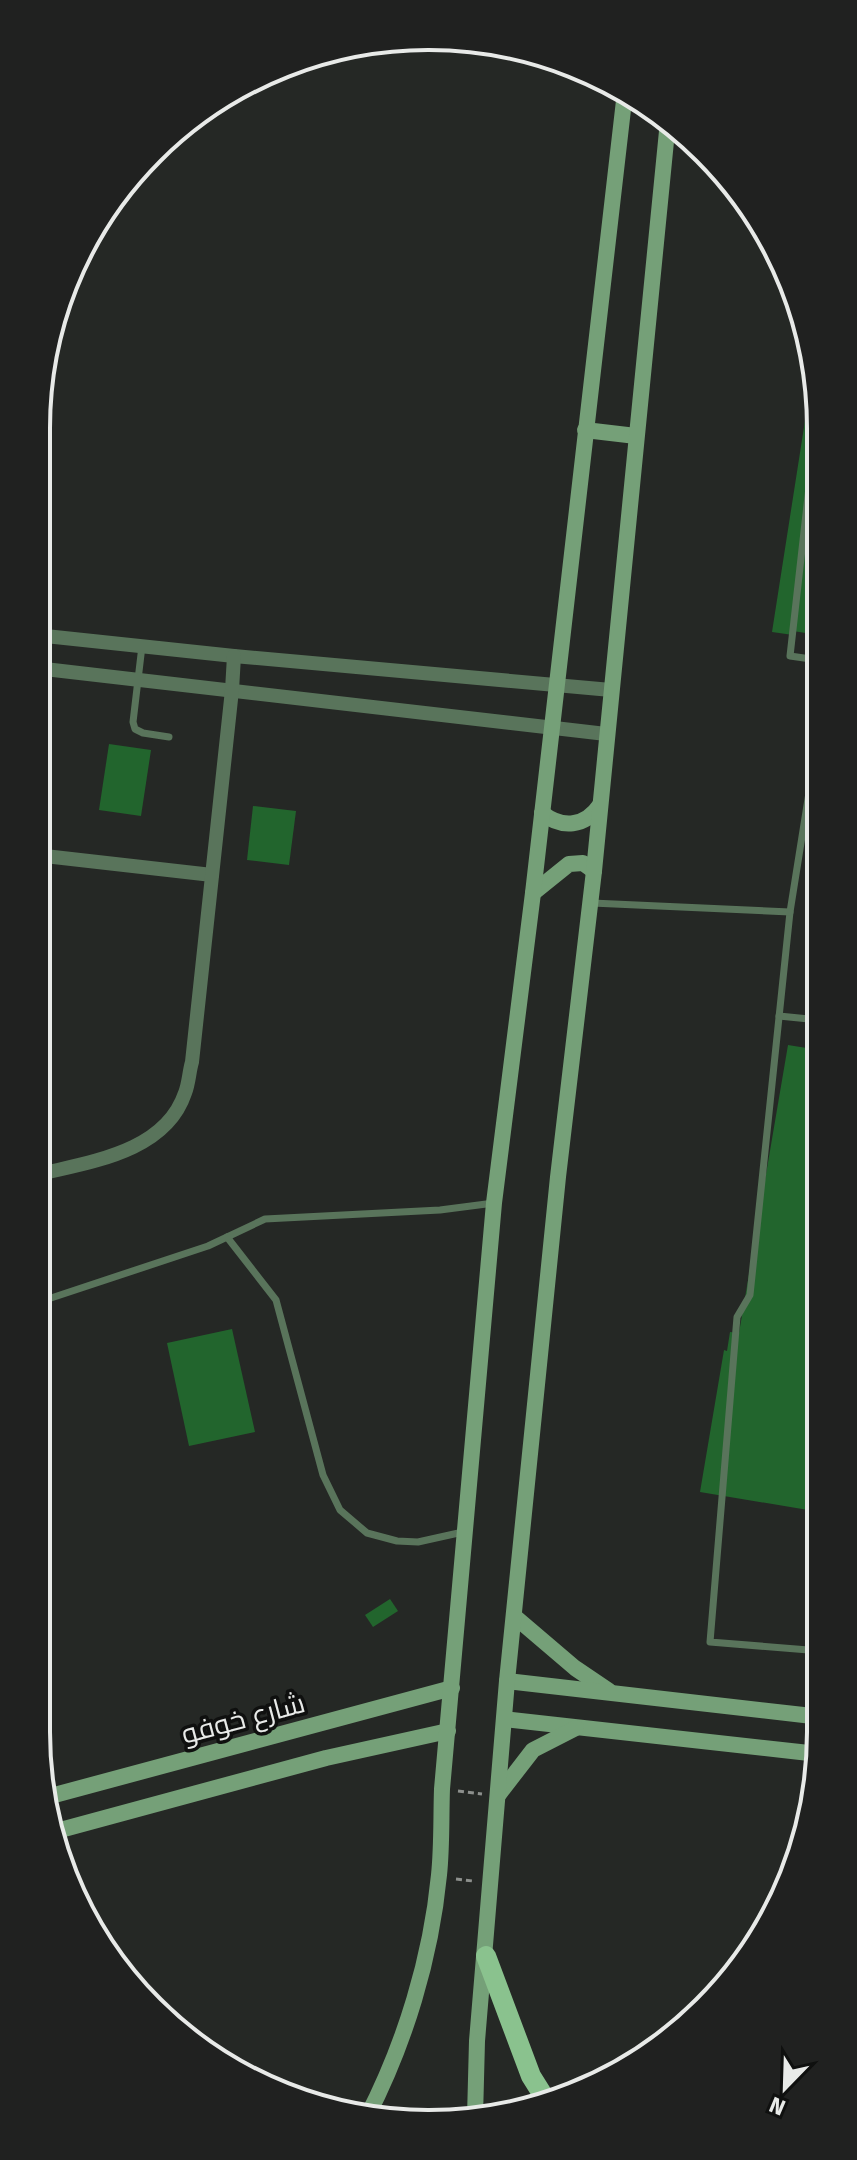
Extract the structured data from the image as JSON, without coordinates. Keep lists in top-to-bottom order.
{
  "streets": {
    "street": ["شارع خوفو"]
  },
  "north": "bottom left"
}
